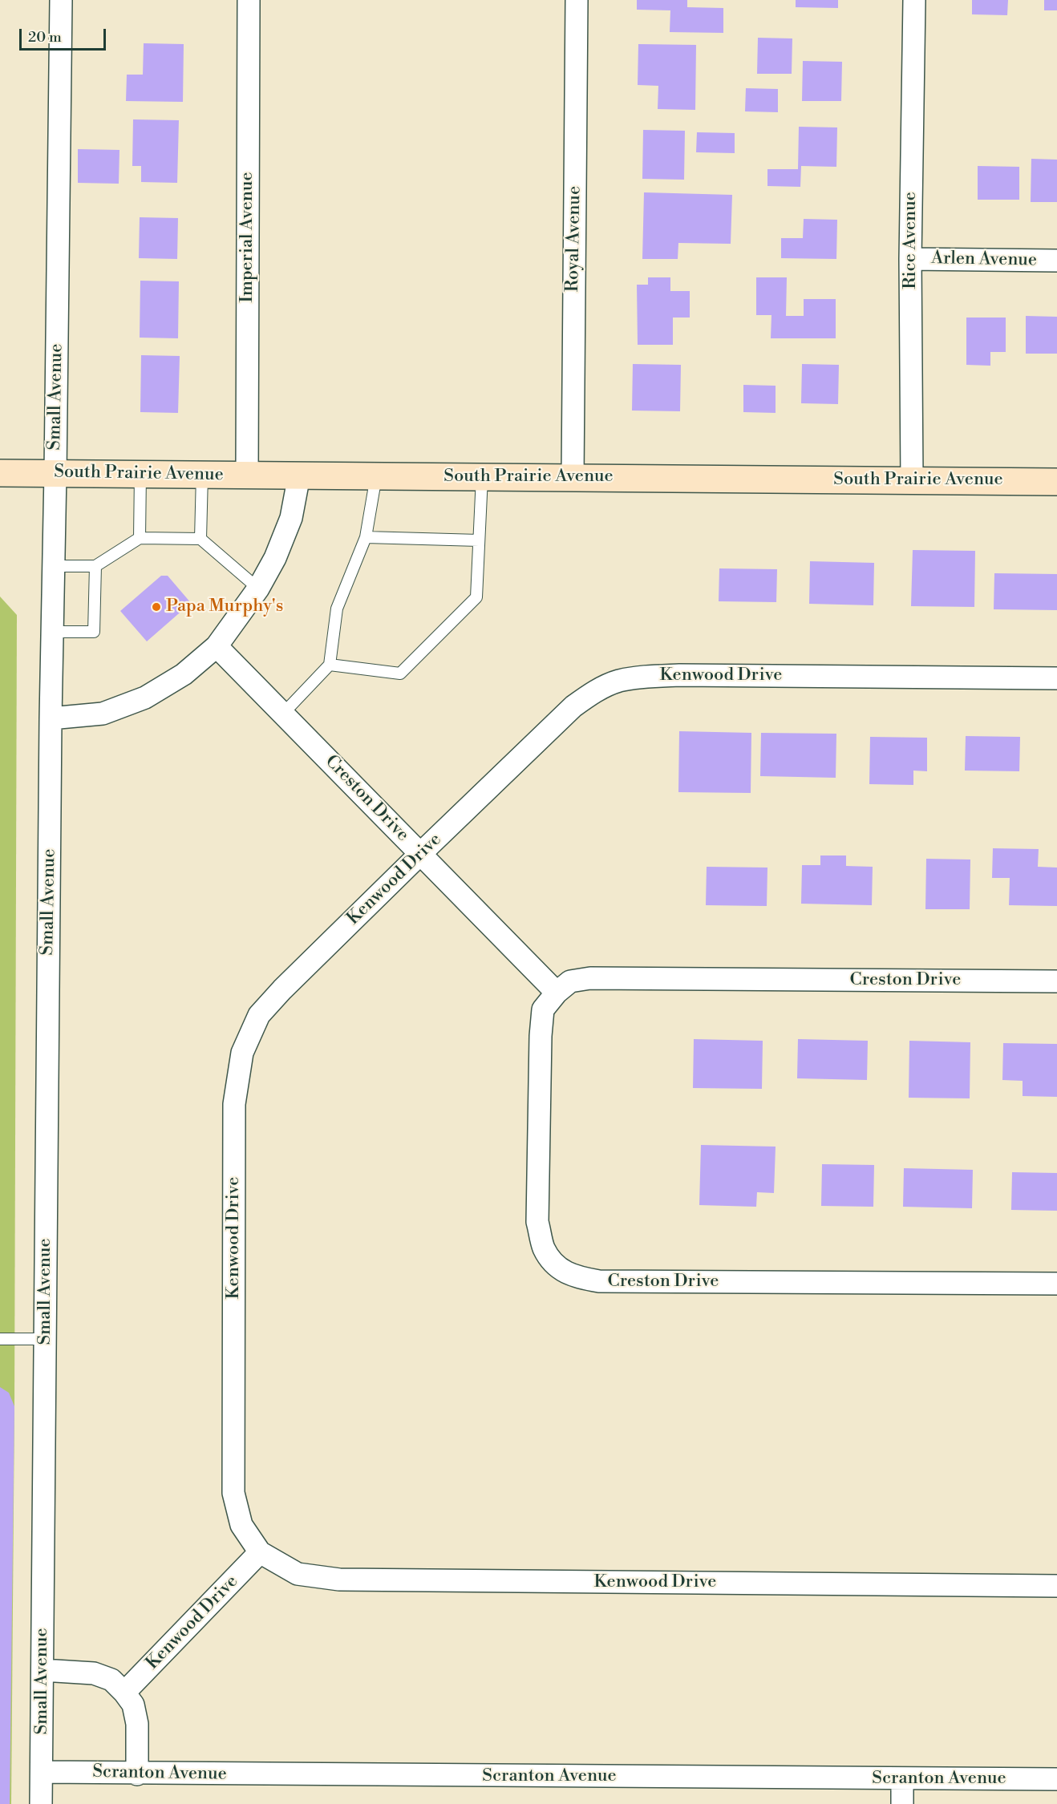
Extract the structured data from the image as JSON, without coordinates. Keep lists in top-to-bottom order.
{
  "streets": {
    "main road": ["South Prairie Avenue"],
    "street": [
      "Imperial Avenue",
      "Royal Avenue",
      "Rice Avenue",
      "Arlen Avenue",
      "Small Avenue",
      "Kenwood Drive",
      "Creston Drive",
      "Scranton Avenue"
    ]
  },
  "crossings": [
    ["Imperial Avenue", "South Prairie Avenue"],
    ["Royal Avenue", "South Prairie Avenue"],
    ["Rice Avenue", "Arlen Avenue"],
    ["Rice Avenue", "South Prairie Avenue"],
    ["Small Avenue", "South Prairie Avenue"],
    ["Small Avenue", "Scranton Avenue"],
    ["Kenwood Drive", "Creston Drive"]
  ],
  "places": ["Papa Murphy's"],
  "scale_bar": "20 m"
}
